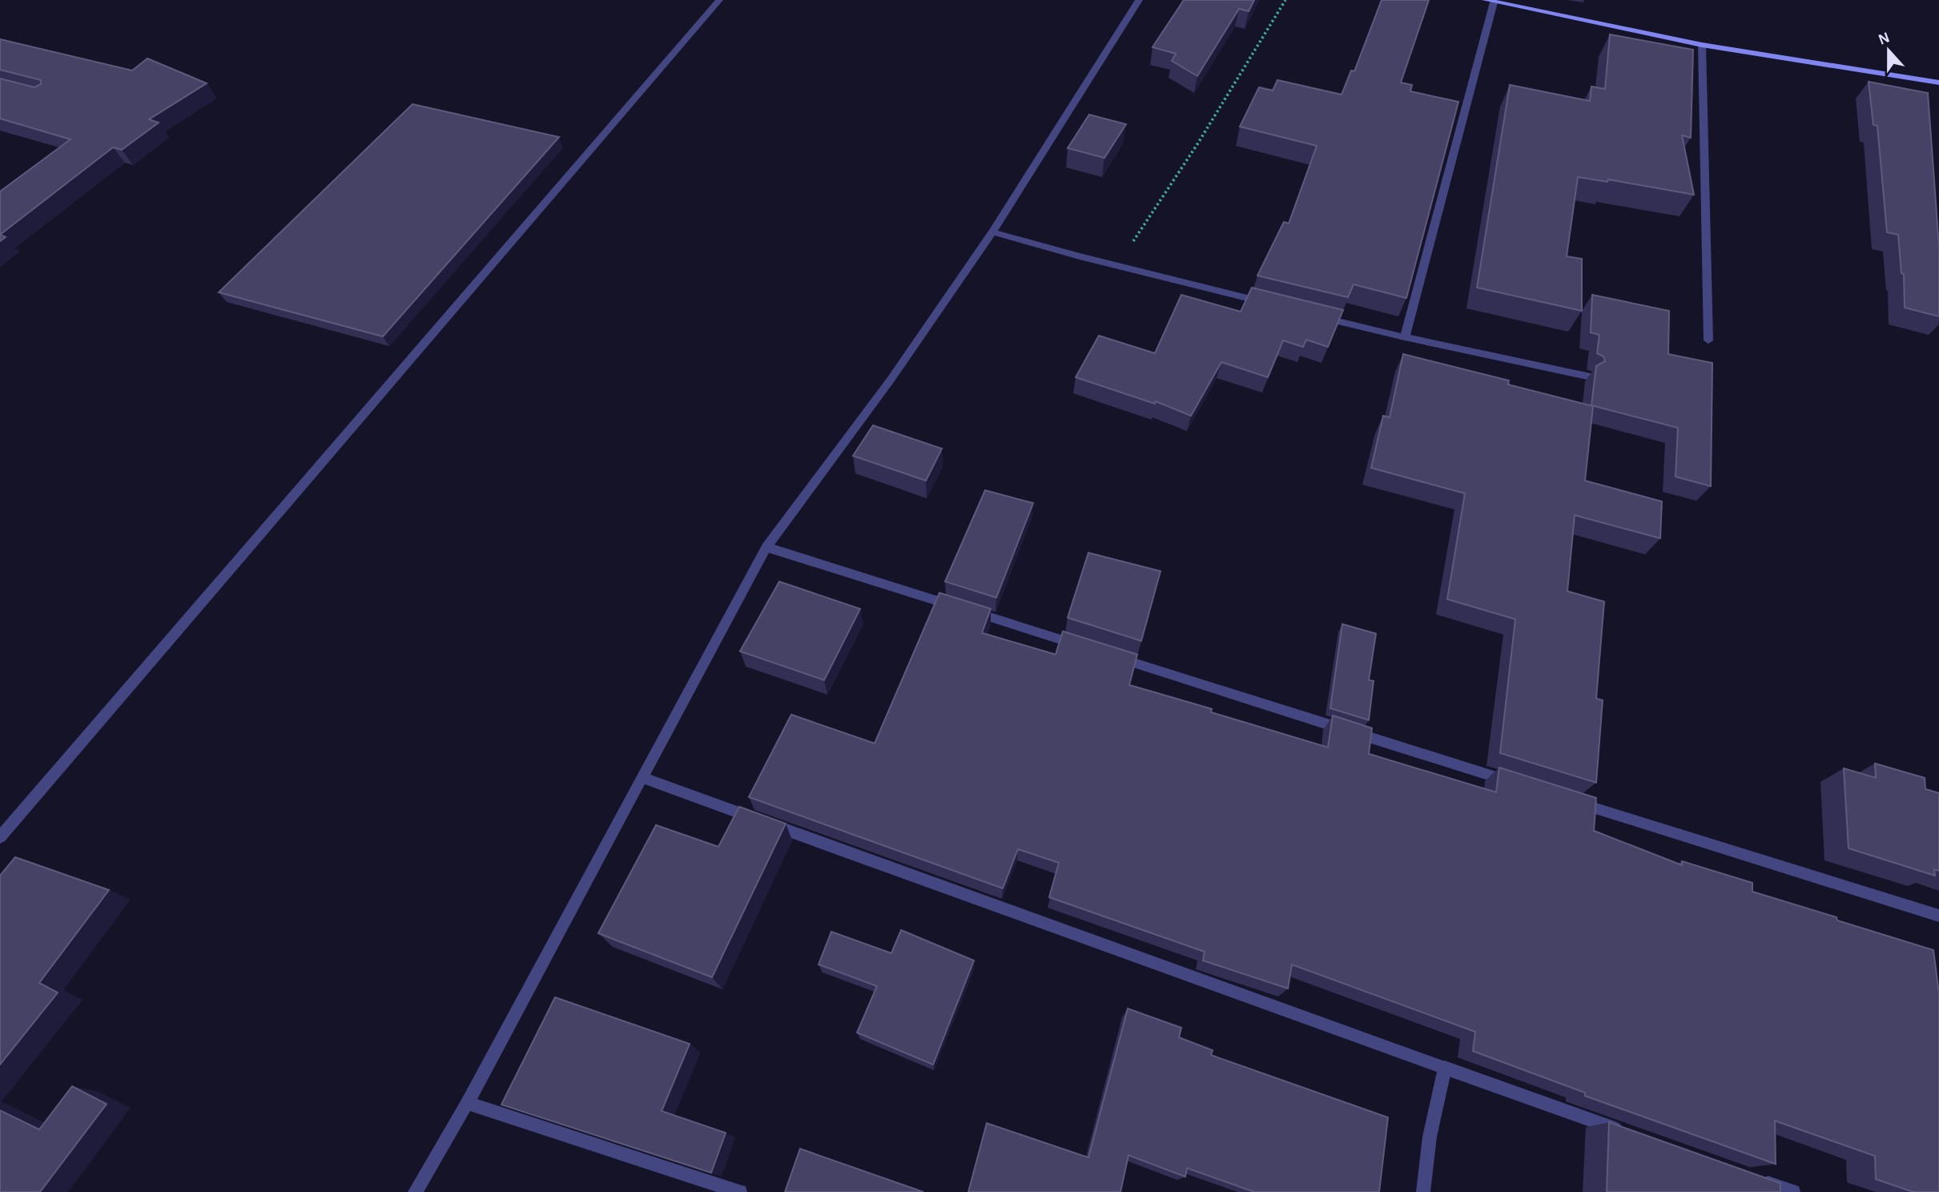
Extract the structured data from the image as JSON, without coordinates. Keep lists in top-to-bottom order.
{
  "north": "top"
}
